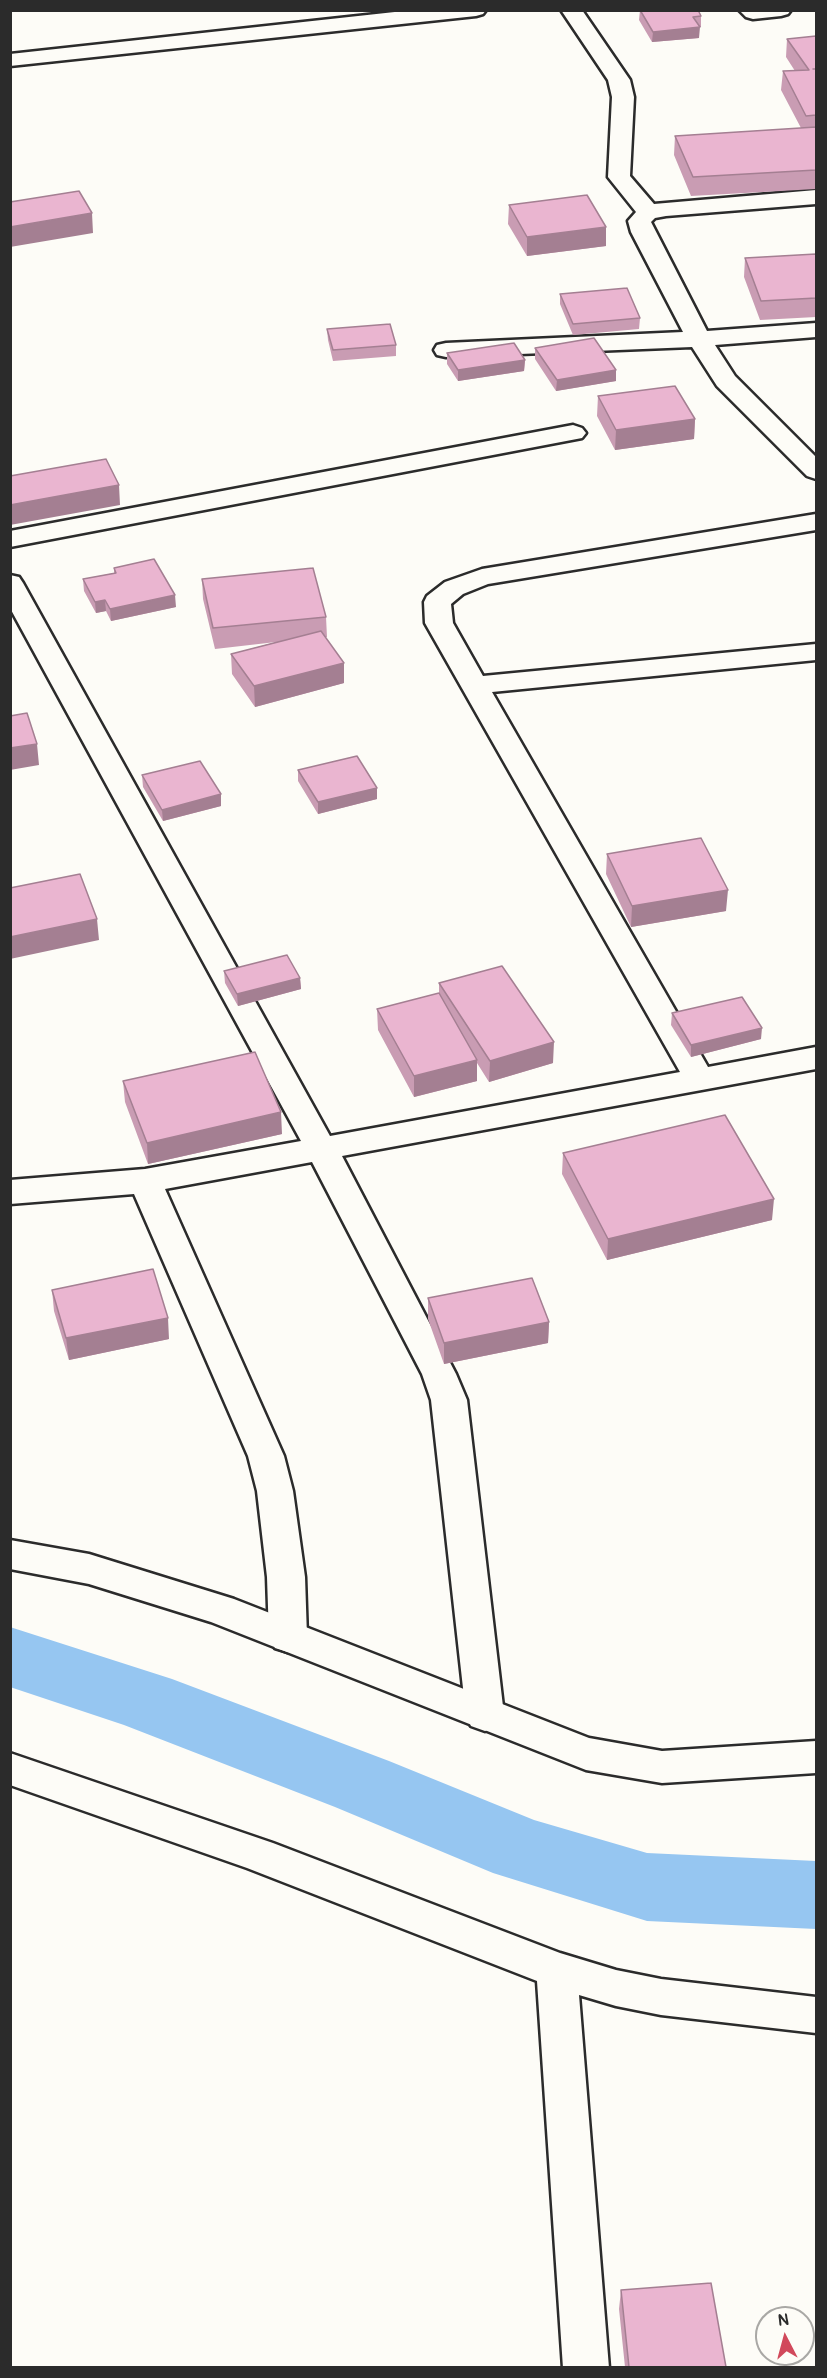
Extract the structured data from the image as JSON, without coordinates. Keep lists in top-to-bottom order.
{
  "north": "top"
}
